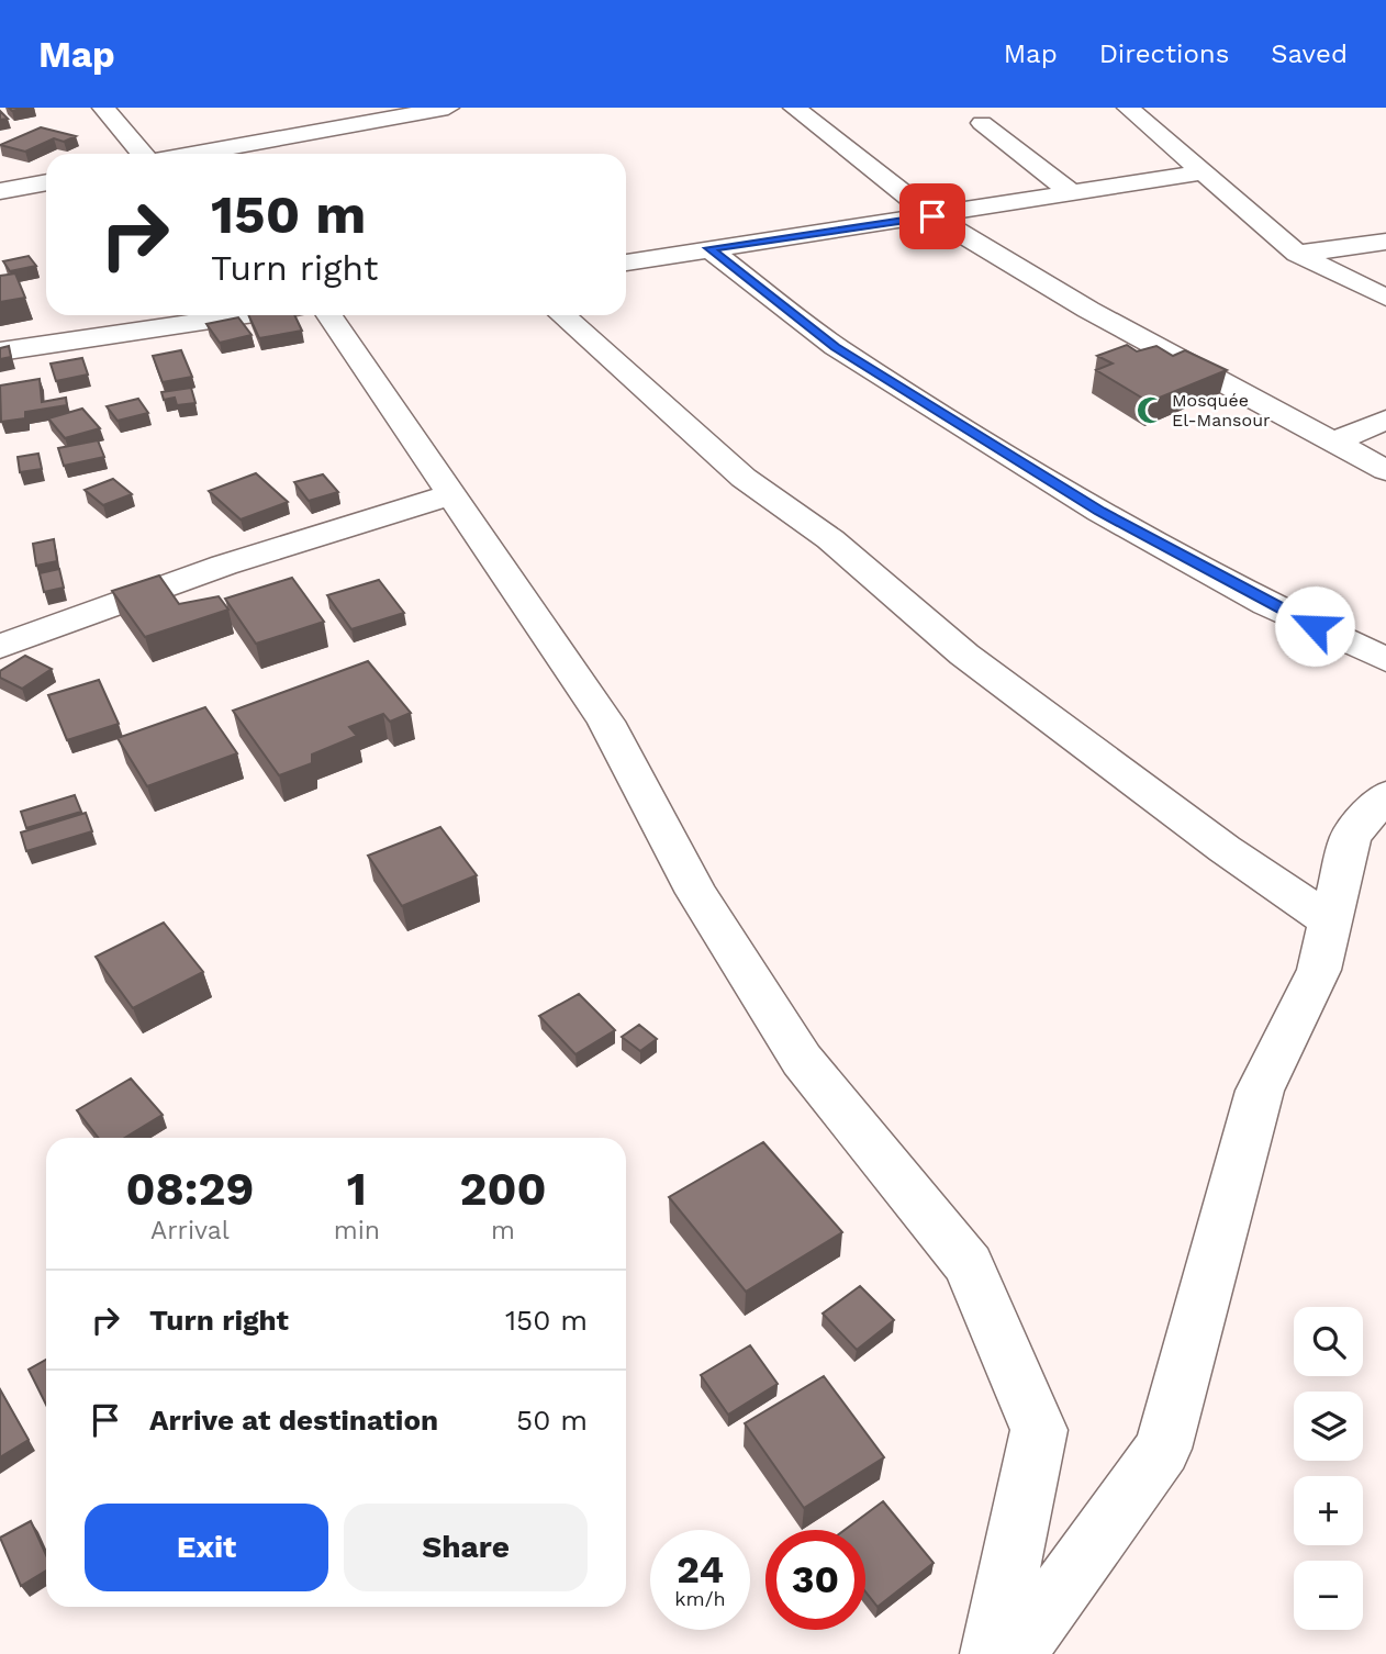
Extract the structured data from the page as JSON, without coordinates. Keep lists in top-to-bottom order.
{
  "places": {
    "mosque": ["Mosquée El-Mansour"]
  },
  "page": {
    "header": "Map",
    "nav": ["Map", "Directions", "Saved"],
    "turn": ["150 m", "Turn right"],
    "eta": [
      "08:29",
      "Arrival",
      "1",
      "min",
      "200",
      "m"
    ],
    "list": [
      {
        "name": "Turn right",
        "value": "150 m"
      },
      {
        "name": "Arrive at destination",
        "value": "50 m"
      }
    ],
    "map_buttons": ["+", "−"],
    "buttons": ["Exit", "Share"],
    "speed": "24 km/h",
    "limit": "30"
  }
}
